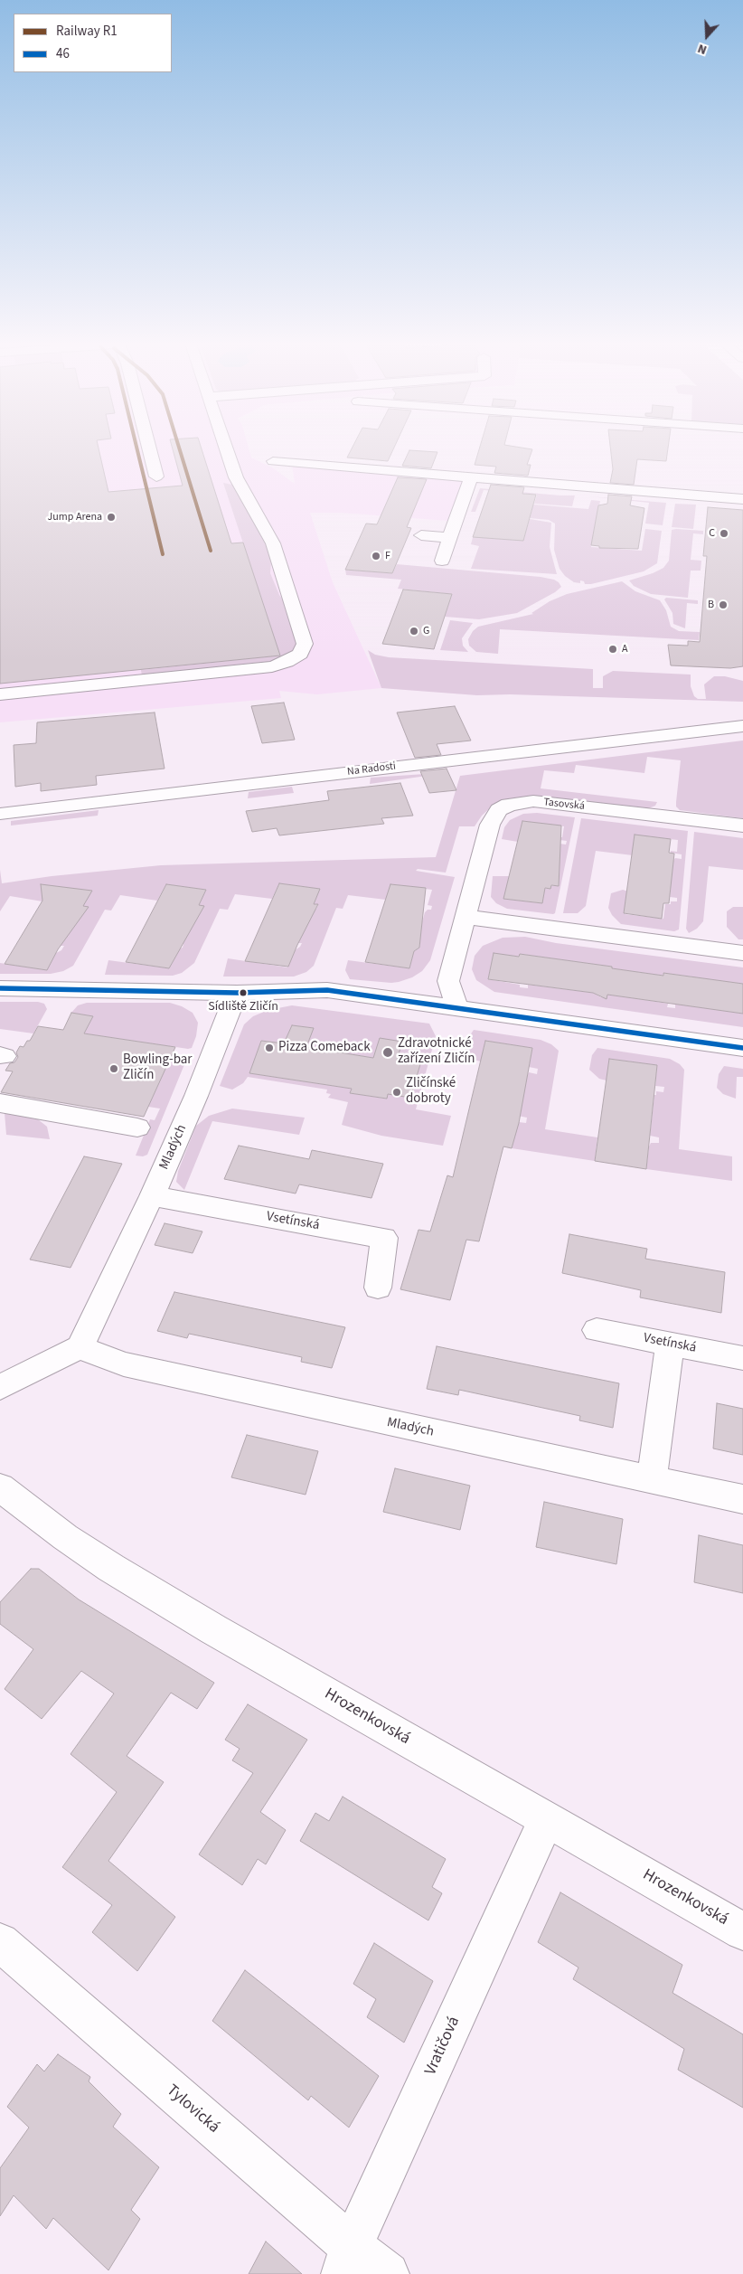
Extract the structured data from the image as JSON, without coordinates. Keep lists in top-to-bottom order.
{
  "streets": {
    "street": [
      "Na Radosti",
      "Tasovská",
      "Mladých",
      "Vsetínská",
      "Hrozenkovská",
      "Vratičová",
      "Tylovická"
    ]
  },
  "crossings": [
    ["Mladých", "Vsetínská"],
    ["Hrozenkovská", "Vratičová"],
    ["Vratičová", "Tylovická"]
  ],
  "places": [
    "Jump Arena",
    "C",
    "F",
    "B",
    "G",
    "A",
    "Sídliště Zličín",
    "Pizza Comeback",
    "Zdravotnické zařízení Zličín",
    "Bowling-bar Zličín",
    "Zličínské dobroty"
  ],
  "lines": ["rail line R1", "transit line 46"],
  "legend": ["Railway R1", "46"],
  "north": "bottom"
}
